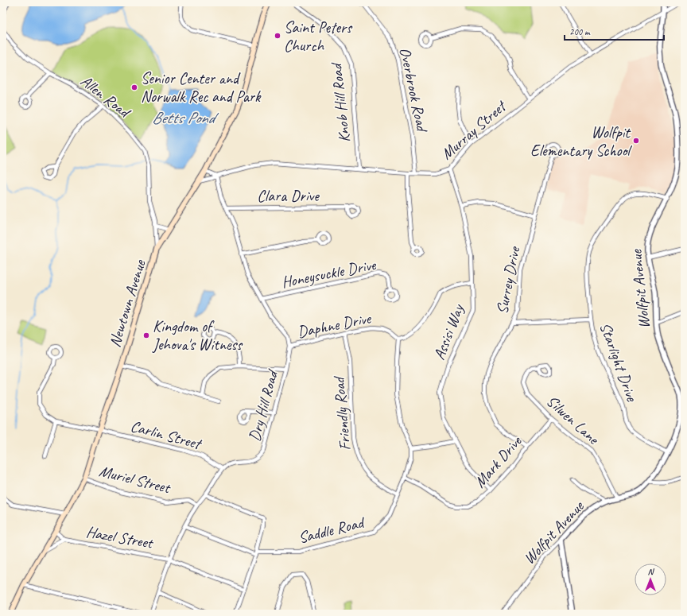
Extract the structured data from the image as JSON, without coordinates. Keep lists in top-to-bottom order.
{
  "streets": {
    "main road": ["Newtown Avenue"],
    "street": [
      "Overbrook Road",
      "Allen Road",
      "Knob Hill Road",
      "Murray Street",
      "Clara Drive",
      "Honeysuckle Drive",
      "Surrey Drive",
      "Wolfpit Avenue",
      "Daphne Drive",
      "Assisi Way",
      "Starlight Drive",
      "Dry Hill Road",
      "Friendly Road",
      "Silwen Lane",
      "Carlin Street",
      "Mark Drive",
      "Muriel Street",
      "Saddle Road",
      "Hazel Street"
    ]
  },
  "crossings": [
    ["Overbrook Road", "Murray Street"],
    ["Allen Road", "Newtown Avenue"],
    ["Knob Hill Road", "Murray Street"],
    ["Murray Street", "Wolfpit Avenue"],
    ["Murray Street", "Newtown Avenue"],
    ["Murray Street", "Assisi Way"],
    ["Surrey Drive", "Mark Drive"],
    ["Wolfpit Avenue", "Starlight Drive"],
    ["Wolfpit Avenue", "Silwen Lane"],
    ["Newtown Avenue", "Carlin Street"],
    ["Newtown Avenue", "Muriel Street"],
    ["Newtown Avenue", "Hazel Street"],
    ["Daphne Drive", "Dry Hill Road"],
    ["Daphne Drive", "Friendly Road"],
    ["Assisi Way", "Mark Drive"],
    ["Dry Hill Road", "Carlin Street"],
    ["Friendly Road", "Saddle Road"],
    ["Silwen Lane", "Mark Drive"],
    ["Mark Drive", "Saddle Road"]
  ],
  "water": ["Betts Pond"],
  "places": [
    "Saint Peters Church",
    "Senior Center and Norwalk Rec and Park",
    "Wolfpit Elementary School",
    "Kingdom of Jehova's Witness"
  ],
  "scale_bar": "200 m",
  "north": "top"
}
